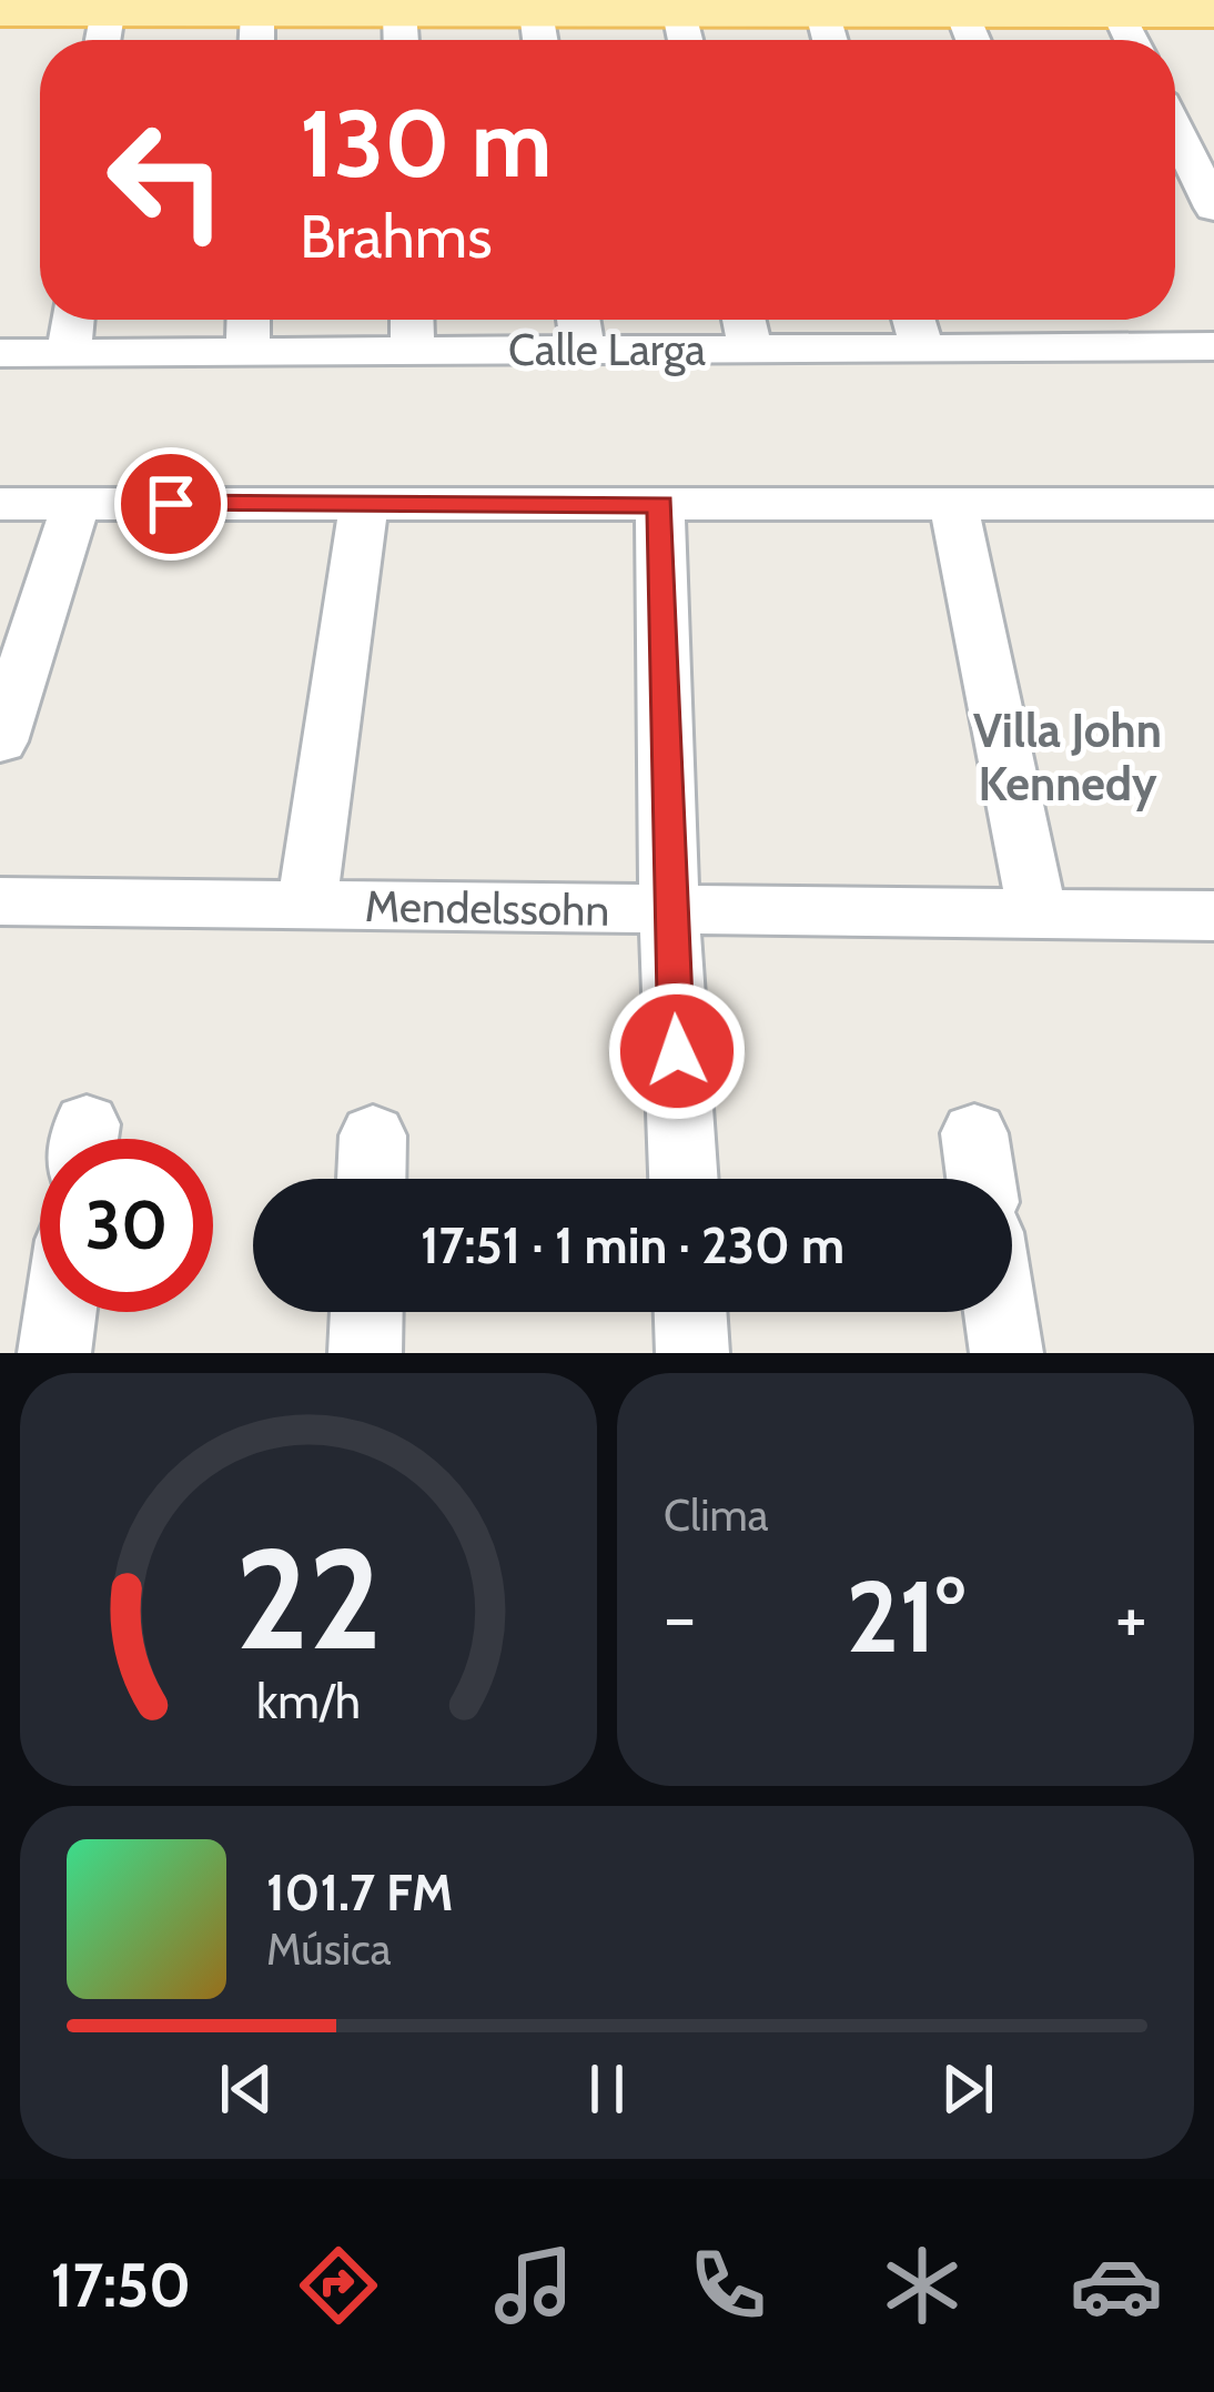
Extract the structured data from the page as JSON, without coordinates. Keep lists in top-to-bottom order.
{
  "streets": {
    "street": ["Calle Larga", "Mendelssohn"]
  },
  "districts": ["Villa John Kennedy"],
  "page": {
    "turn": ["130 m", "Brahms"],
    "limit": "30",
    "trip": "17:51 · 1 min · 230 m",
    "tile": "Clima",
    "heat": ["−", "21°", "+"],
    "song": ["101.7 FM", "Música"],
    "tabs": "17:50",
    "gauge": ["22", "km/h"]
  }
}
